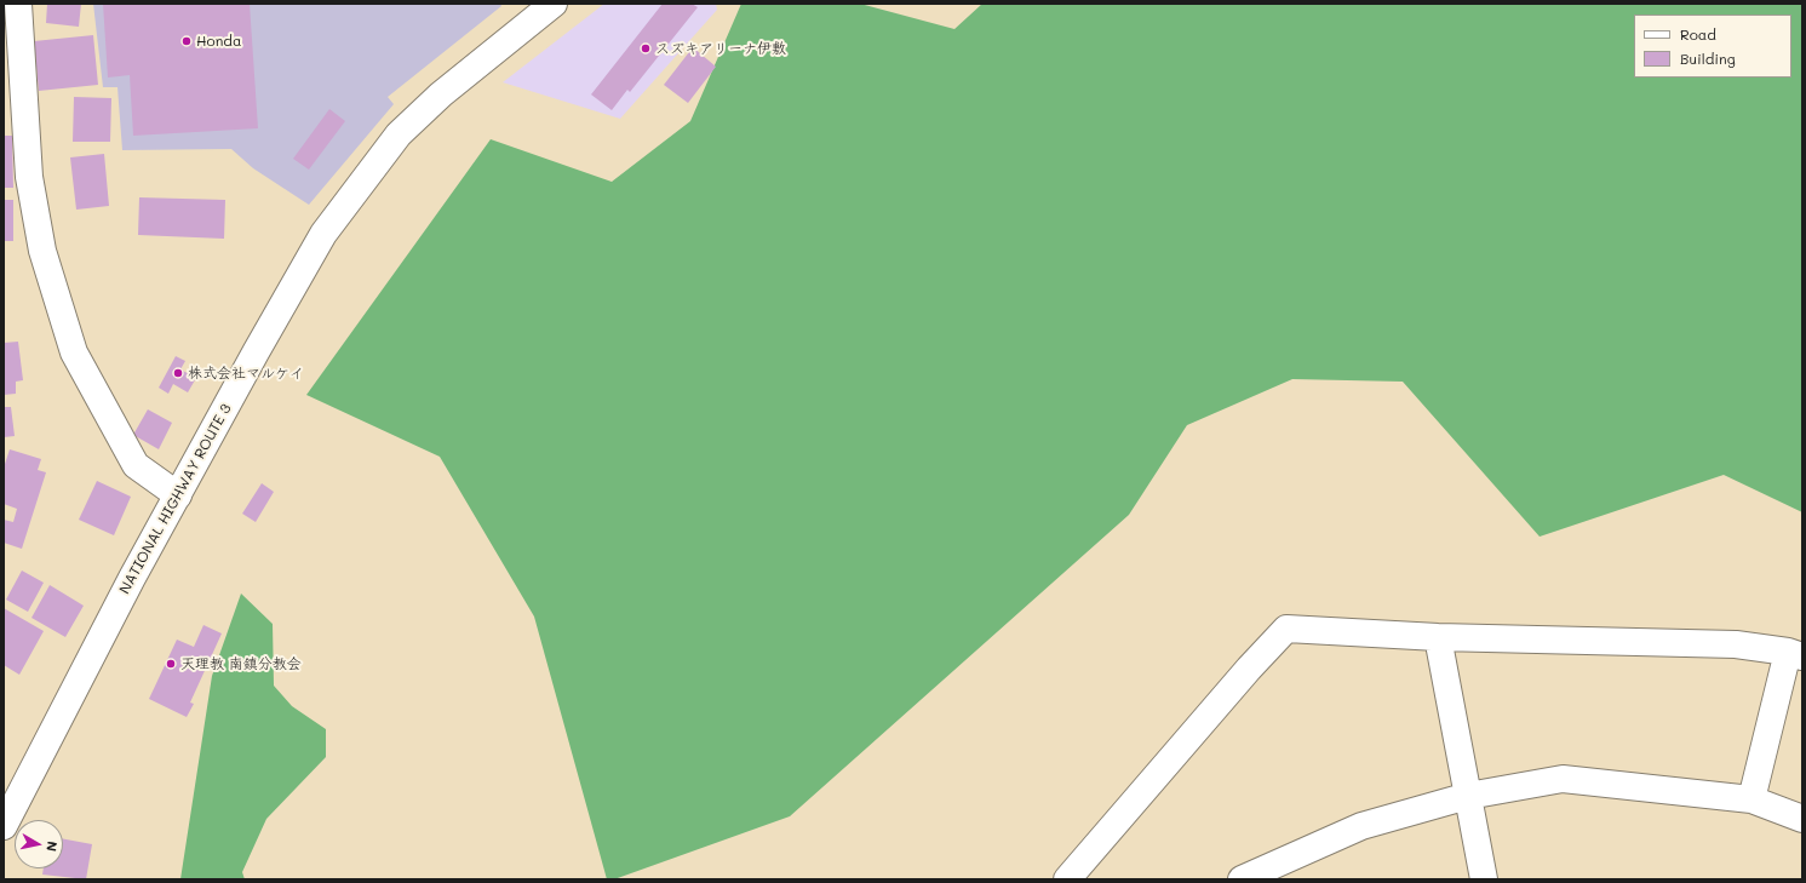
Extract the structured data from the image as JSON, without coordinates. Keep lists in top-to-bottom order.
{
  "streets": {
    "main road": ["NATIONAL HIGHWAY ROUTE 3"]
  },
  "places": [
    "Honda",
    "スズキアリーナ伊敷",
    "株式会社マルケイ",
    "天理教 南鎮分教会"
  ],
  "legend": ["Road", "Building"],
  "north": "right"
}
